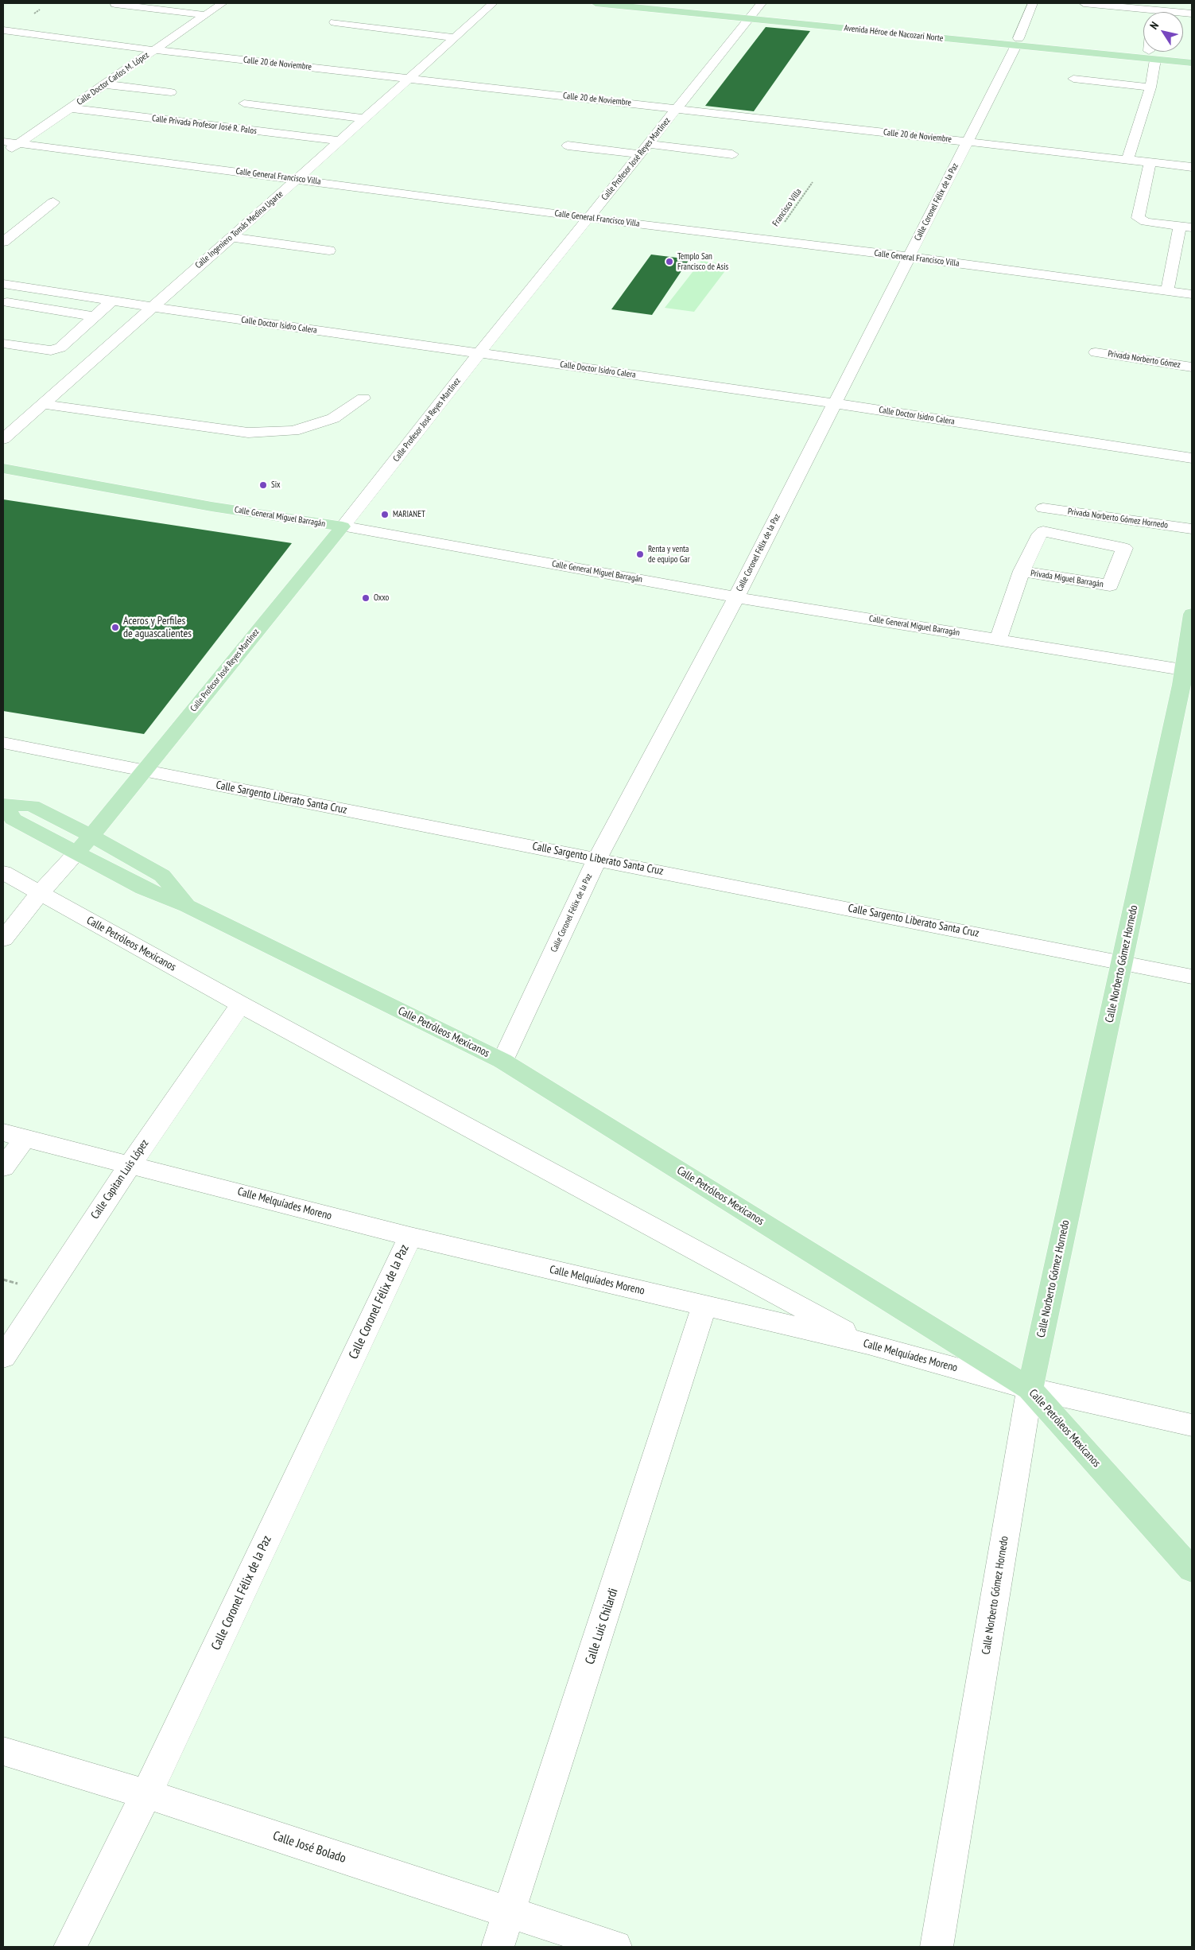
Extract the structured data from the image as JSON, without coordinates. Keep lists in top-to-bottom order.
{
  "streets": {
    "main road": [
      "Avenida Héroe de Nacozari Norte",
      "Calle Profesor José Reyes Martínez",
      "Calle General Miguel Barragán",
      "Calle Petróleos Mexicanos",
      "Calle Norberto Gómez Hornedo"
    ],
    "street": [
      "Calle 20 de Noviembre",
      "Calle Doctor Carlos M. López",
      "Calle Privada Profesor José R. Palos",
      "Calle General Francisco Villa",
      "Calle Coronel Félix de la Paz",
      "Calle Ingeniero Tomás Medina Ugarte",
      "Calle Doctor Isidro Calera",
      "Privada Norberto Gómez",
      "Privada Norberto Gómez Hornedo",
      "Privada Miguel Barragán",
      "Calle Sargento Liberato Santa Cruz",
      "Calle Capitan Luis López",
      "Calle Melquíades Moreno",
      "Calle Luis Chilardi",
      "Calle José Bolado"
    ],
    "path": ["Francisco Villa"]
  },
  "crossings": [
    ["Avenida Héroe de Nacozari Norte", "Calle Profesor José Reyes Martínez"],
    ["Avenida Héroe de Nacozari Norte", "Calle Coronel Félix de la Paz"],
    ["Calle 20 de Noviembre", "Calle Doctor Carlos M. López"],
    ["Calle 20 de Noviembre", "Calle Profesor José Reyes Martínez"],
    ["Calle 20 de Noviembre", "Calle Coronel Félix de la Paz"],
    ["Calle 20 de Noviembre", "Calle Ingeniero Tomás Medina Ugarte"],
    ["Calle Doctor Carlos M. López", "Calle Privada Profesor José R. Palos"],
    ["Calle Doctor Carlos M. López", "Calle General Francisco Villa"],
    ["Calle Privada Profesor José R. Palos", "Calle Ingeniero Tomás Medina Ugarte"],
    ["Calle Profesor José Reyes Martínez", "Calle General Francisco Villa"],
    ["Calle Profesor José Reyes Martínez", "Calle Doctor Isidro Calera"],
    ["Calle Profesor José Reyes Martínez", "Calle General Miguel Barragán"],
    ["Calle Profesor José Reyes Martínez", "Calle Sargento Liberato Santa Cruz"],
    ["Calle Profesor José Reyes Martínez", "Calle Petróleos Mexicanos"],
    ["Calle General Francisco Villa", "Calle Coronel Félix de la Paz"],
    ["Calle General Francisco Villa", "Francisco Villa"],
    ["Calle General Francisco Villa", "Calle Ingeniero Tomás Medina Ugarte"],
    ["Calle Coronel Félix de la Paz", "Calle Doctor Isidro Calera"],
    ["Calle Coronel Félix de la Paz", "Calle General Miguel Barragán"],
    ["Calle Coronel Félix de la Paz", "Calle Sargento Liberato Santa Cruz"],
    ["Calle Coronel Félix de la Paz", "Calle Petróleos Mexicanos"],
    ["Calle Coronel Félix de la Paz", "Calle Melquíades Moreno"],
    ["Calle Coronel Félix de la Paz", "Calle José Bolado"],
    ["Calle Ingeniero Tomás Medina Ugarte", "Calle Doctor Isidro Calera"],
    ["Calle General Miguel Barragán", "Privada Miguel Barragán"],
    ["Calle General Miguel Barragán", "Calle Norberto Gómez Hornedo"],
    ["Calle Sargento Liberato Santa Cruz", "Calle Norberto Gómez Hornedo"],
    ["Calle Petróleos Mexicanos", "Calle Norberto Gómez Hornedo"],
    ["Calle Petróleos Mexicanos", "Calle Capitan Luis López"],
    ["Calle Petróleos Mexicanos", "Calle Melquíades Moreno"],
    ["Calle Norberto Gómez Hornedo", "Calle Melquíades Moreno"],
    ["Calle Capitan Luis López", "Calle Melquíades Moreno"],
    ["Calle Melquíades Moreno", "Calle Luis Chilardi"],
    ["Calle Luis Chilardi", "Calle José Bolado"]
  ],
  "places": [
    "Templo San Francisco de Asis",
    "Six",
    "MARIANET",
    "Renta y venta de equipo Gar",
    "Oxxo",
    "Aceros y Perfiles de aguascalientes"
  ],
  "north": "top left"
}
